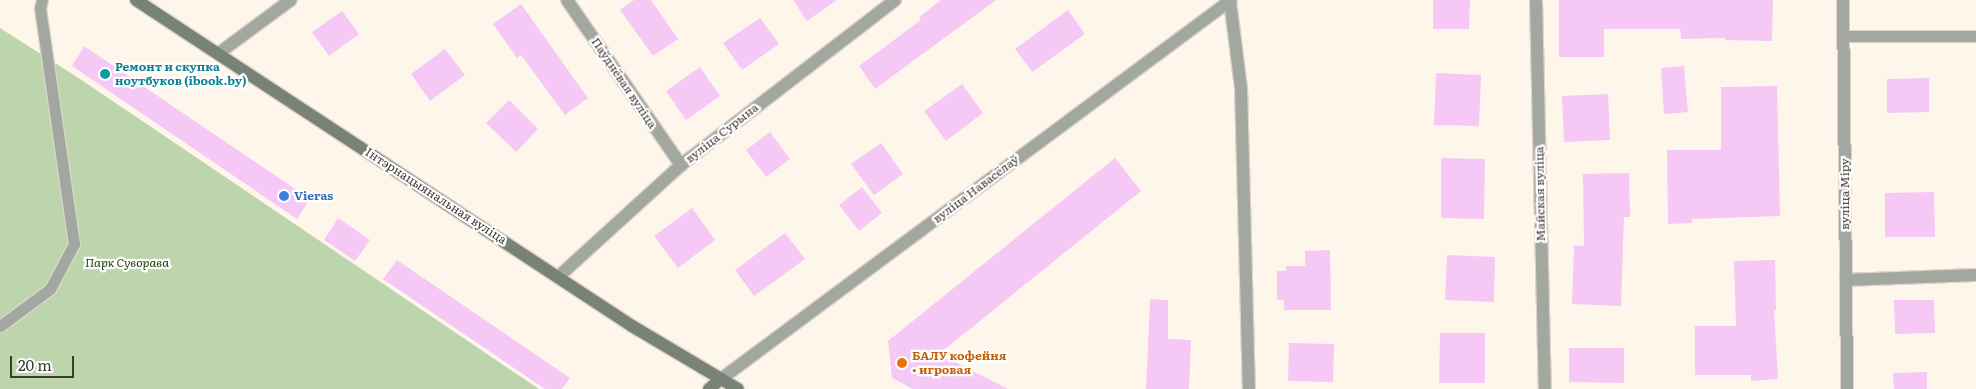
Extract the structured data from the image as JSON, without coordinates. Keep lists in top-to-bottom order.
{
  "streets": {
    "main road": ["Інтэрнацыянальная вуліца"],
    "street": [
      "Паўднёвая вуліца",
      "вуліца Сурына",
      "вуліца Навасёлаў",
      "Майская вуліца",
      "вуліца Міру"
    ]
  },
  "crossings": [
    ["Паўднёвая вуліца", "вуліца Сурына"],
    ["вуліца Сурына", "Інтэрнацыянальная вуліца"],
    ["вуліца Навасёлаў", "Інтэрнацыянальная вуліца"]
  ],
  "parks": ["Парк Суворава"],
  "places": ["Ремонт и скупка ноутбуков (ibook.by)", "Vieras", "БАЛУ кофейня • игровая"],
  "scale_bar": "20 m"
}
